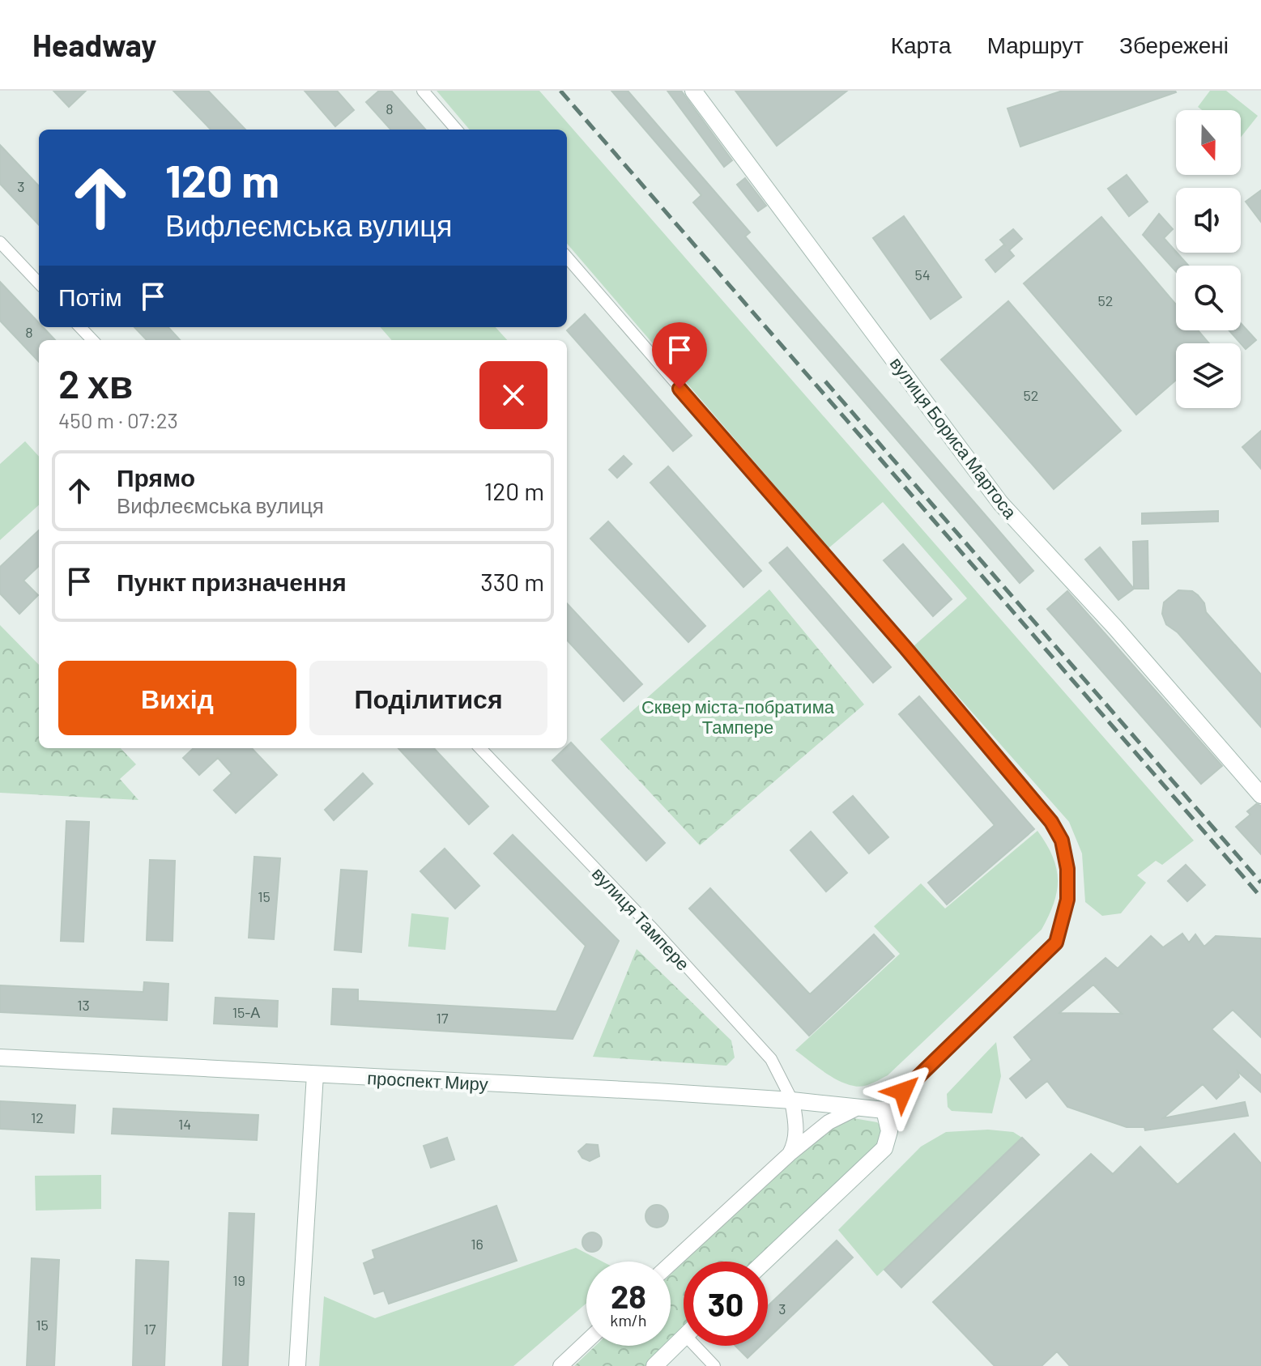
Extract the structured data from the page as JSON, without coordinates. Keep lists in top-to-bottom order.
{
  "streets": {
    "main road": ["вулиця Бориса Мартоса", "проспект Миру"],
    "street": ["вулиця Тампере"]
  },
  "crossings": [
    ["вулиця Тампере", "проспект Миру"]
  ],
  "parks": ["Сквер міста-побратима Тампере"],
  "house_numbers": [
    "8",
    "3",
    "54",
    "52",
    "8",
    "52",
    "15",
    "13",
    "15-А",
    "17",
    "12",
    "14",
    "16",
    "19",
    "3",
    "15",
    "17"
  ],
  "north": "bottom",
  "page": {
    "header": "Headway",
    "nav": ["Карта", "Маршрут", "Збережені"],
    "turn": ["120 m", "Вифлеємська вулиця"],
    "then": "Потім",
    "heading": ["2 хв", "450 m · 07:23"],
    "list": [
      {
        "name": "Прямо",
        "note": "Вифлеємська вулиця",
        "value": "120 m"
      },
      {
        "name": "Пункт призначення",
        "value": "330 m"
      }
    ],
    "buttons": ["Вихід", "Поділитися"],
    "speed": "28 km/h",
    "limit": "30"
  }
}
